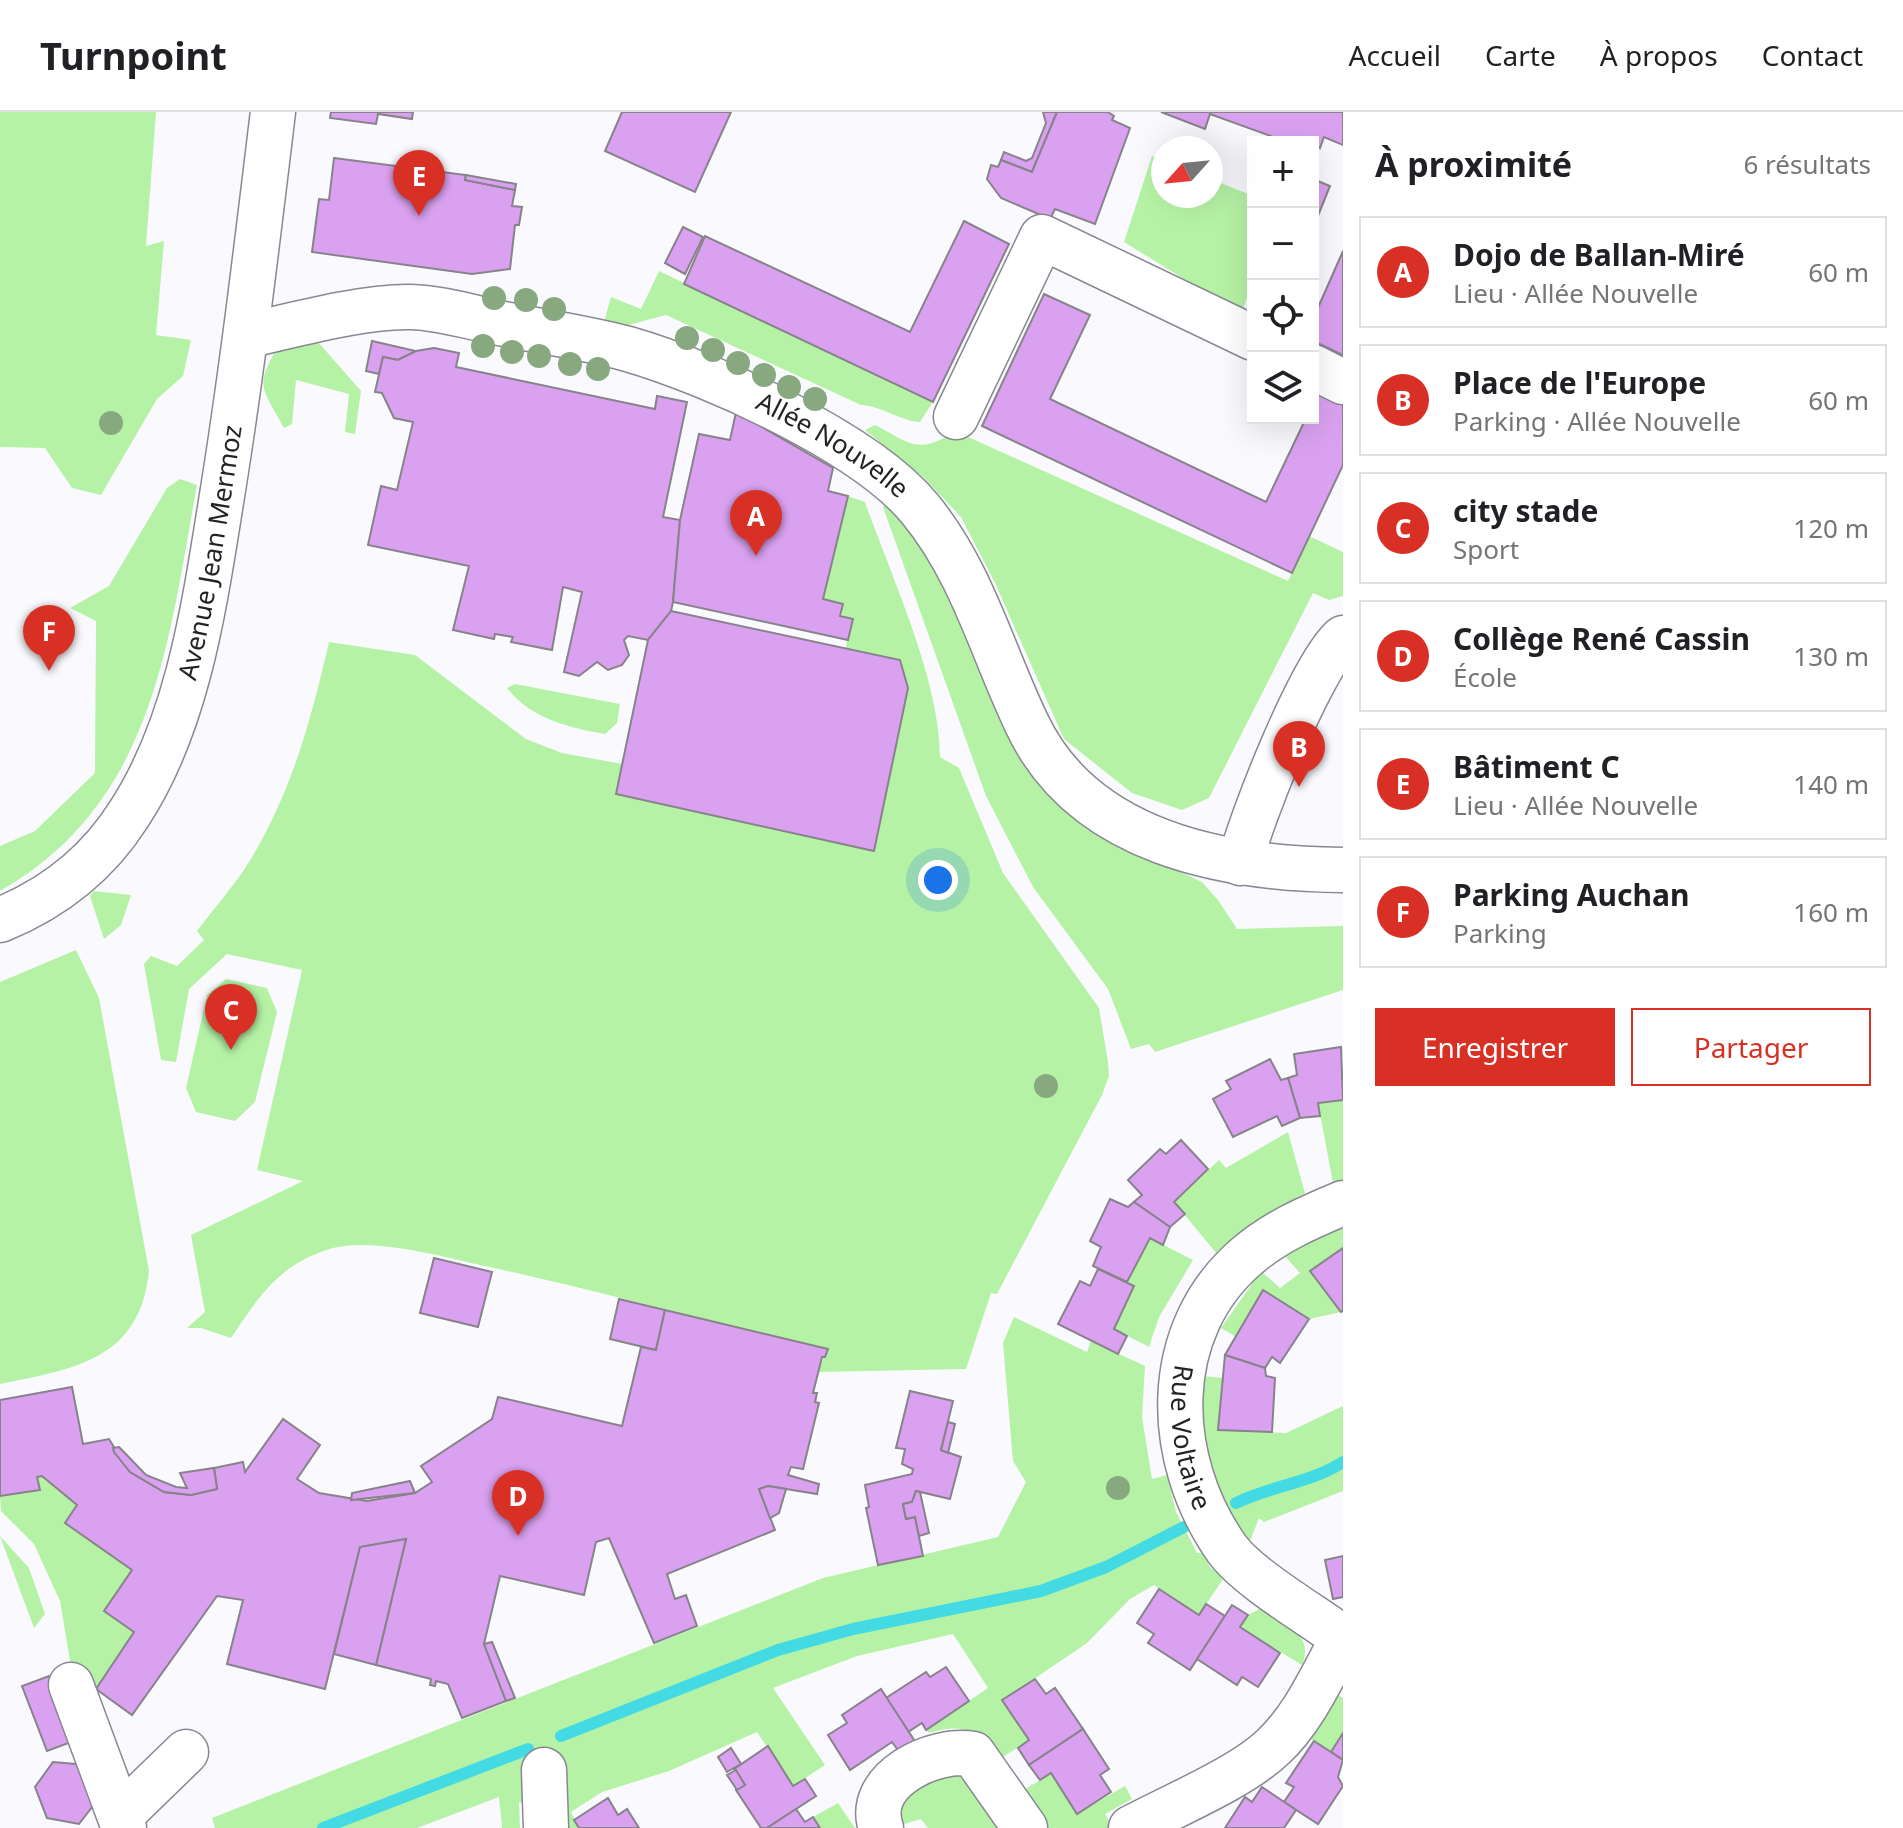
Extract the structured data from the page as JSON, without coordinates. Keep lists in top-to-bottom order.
{
  "streets": {
    "street": ["Allée Nouvelle", "Avenue Jean Mermoz", "Rue Voltaire"]
  },
  "crossings": [
    ["Allée Nouvelle", "Avenue Jean Mermoz"]
  ],
  "north": "bottom left",
  "page": {
    "header": "Turnpoint",
    "nav": [
      "Accueil",
      "Carte",
      "À propos",
      "Contact"
    ],
    "heading": ["À proximité", "6 résultats"],
    "map_buttons": ["+", "−"],
    "pins": [
      "E",
      "A",
      "F",
      "B",
      "C",
      "D"
    ],
    "list": [
      {
        "mark": "A",
        "name": "Dojo de Ballan-Miré",
        "note": "Lieu · Allée Nouvelle",
        "value": "60 m"
      },
      {
        "mark": "B",
        "name": "Place de l'Europe",
        "note": "Parking · Allée Nouvelle",
        "value": "60 m"
      },
      {
        "mark": "C",
        "name": "city stade",
        "note": "Sport",
        "value": "120 m"
      },
      {
        "mark": "D",
        "name": "Collège René Cassin",
        "note": "École",
        "value": "130 m"
      },
      {
        "mark": "E",
        "name": "Bâtiment C",
        "note": "Lieu · Allée Nouvelle",
        "value": "140 m"
      },
      {
        "mark": "F",
        "name": "Parking Auchan",
        "note": "Parking",
        "value": "160 m"
      }
    ],
    "buttons": ["Enregistrer", "Partager"]
  }
}
